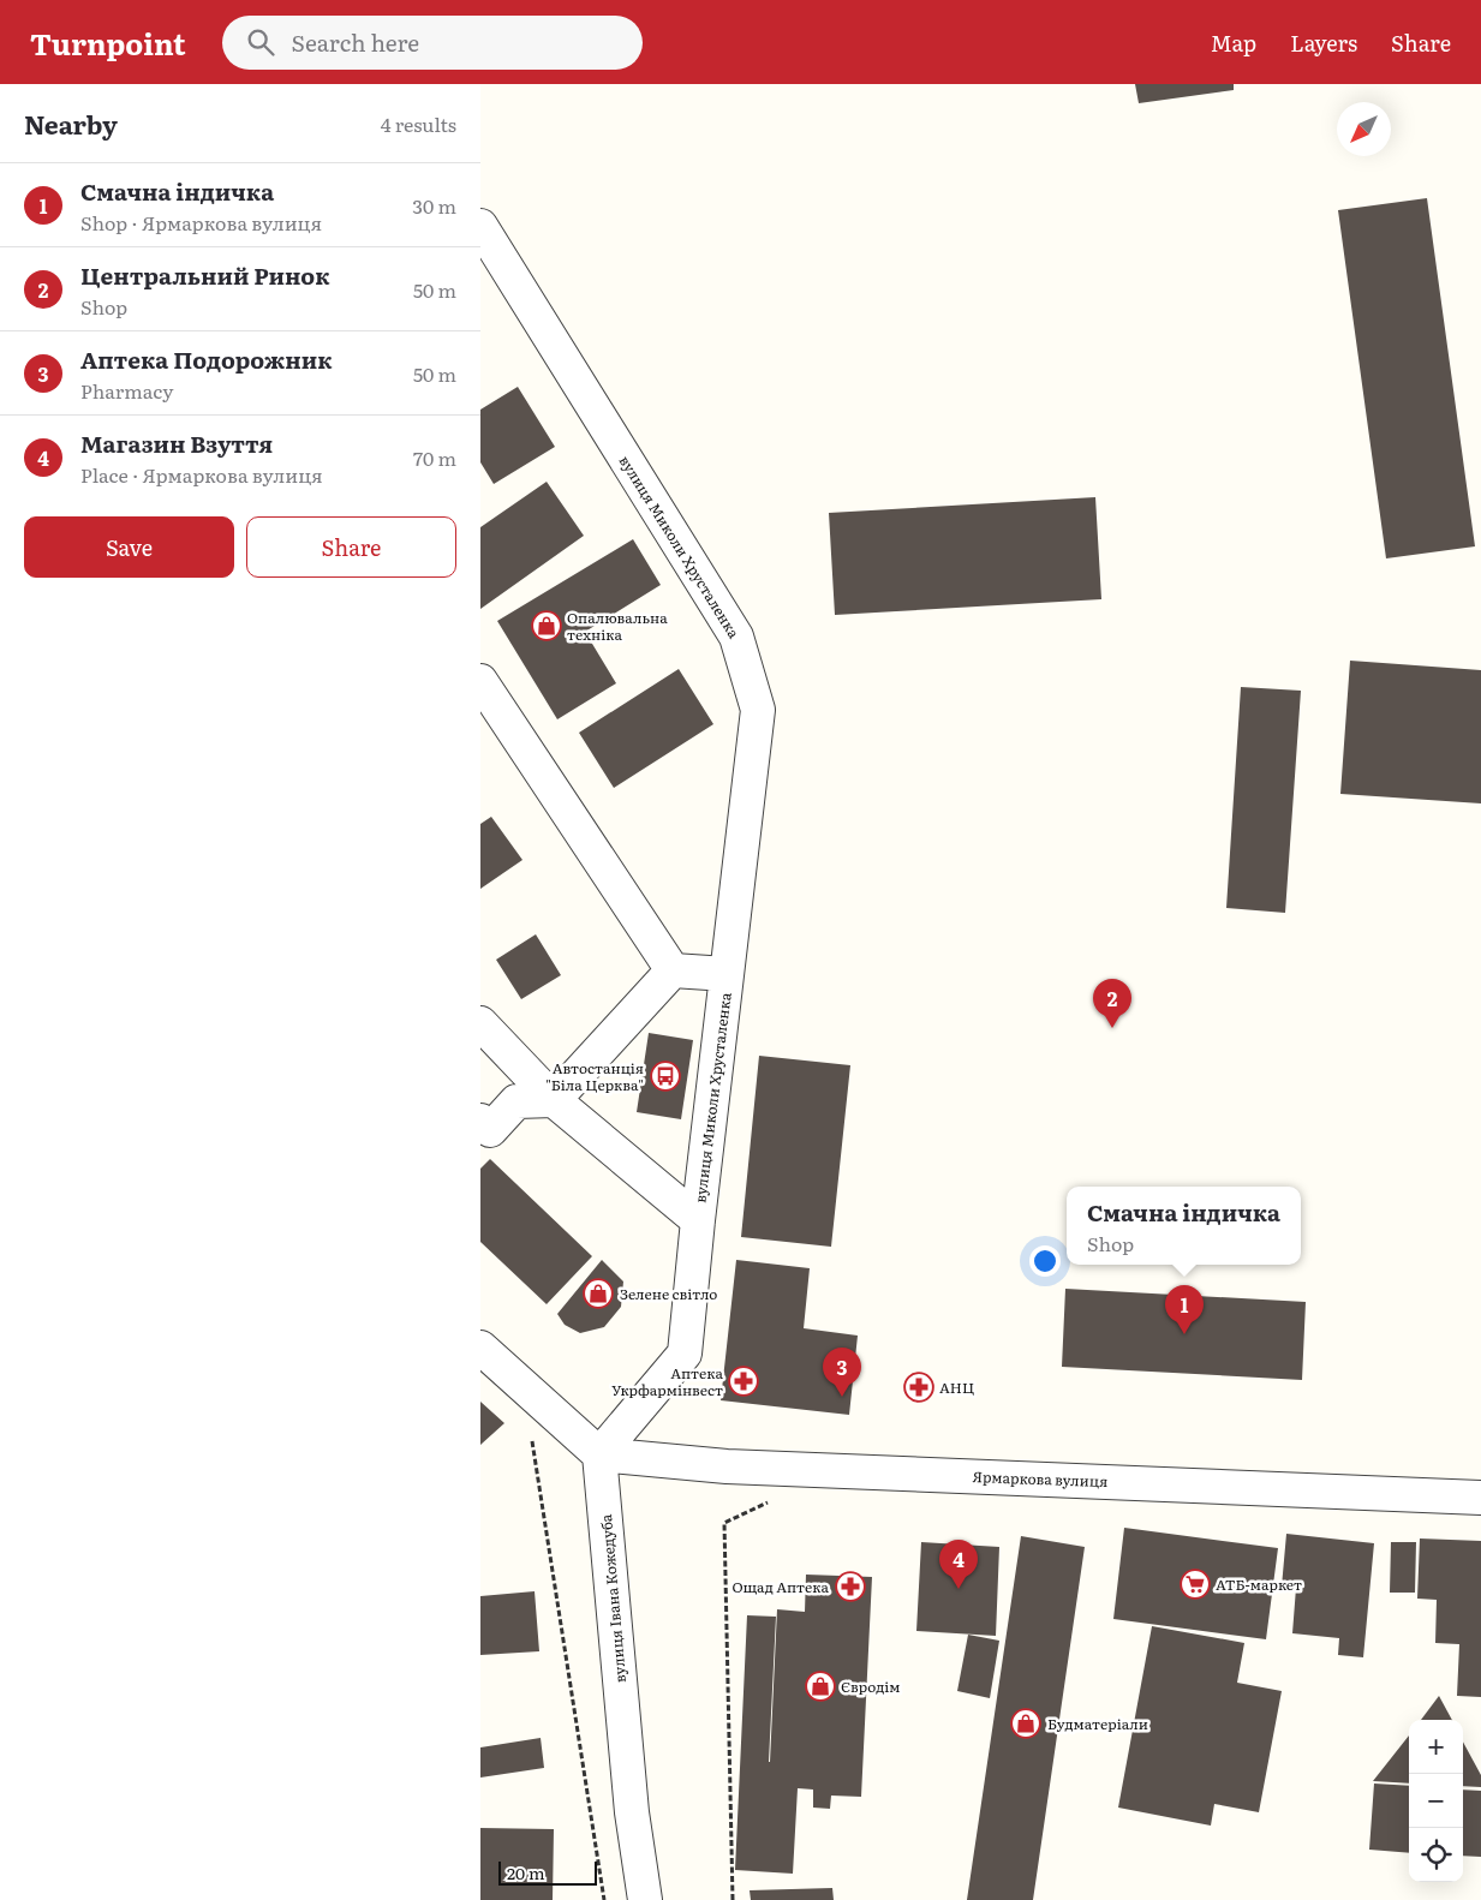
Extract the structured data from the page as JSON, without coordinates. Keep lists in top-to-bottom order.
{
  "streets": {
    "street": ["вулиця Миколи Хрусталенка", "Ярмаркова вулиця", "вулиця Івана Кожедуба"]
  },
  "crossings": [
    ["вулиця Миколи Хрусталенка", "Ярмаркова вулиця"],
    ["вулиця Миколи Хрусталенка", "вулиця Івана Кожедуба"],
    ["Ярмаркова вулиця", "вулиця Івана Кожедуба"]
  ],
  "places": {
    "shop": [
      "Опалювальна техніка",
      "Зелене світло",
      "Євродім",
      "Будматеріали"
    ],
    "bus stop": ["Автостанція \"Біла Церква\""],
    "pharmacy": ["Аптека Укрфармінвест", "АНЦ", "Ощад Аптека"],
    "supermarket": ["АТБ-маркет"]
  },
  "scale_bar": "20 m",
  "north": "bottom left",
  "page": {
    "header": "Turnpoint",
    "search": "Search here",
    "nav": ["Map", "Layers", "Share"],
    "heading": ["Nearby", "4 results"],
    "list": [
      {
        "mark": "1",
        "name": "Смачна індичка",
        "note": "Shop · Ярмаркова вулиця",
        "value": "30 m"
      },
      {
        "mark": "2",
        "name": "Центральний Ринок",
        "note": "Shop",
        "value": "50 m"
      },
      {
        "mark": "3",
        "name": "Аптека Подорожник",
        "note": "Pharmacy",
        "value": "50 m"
      },
      {
        "mark": "4",
        "name": "Магазин Взуття",
        "note": "Place · Ярмаркова вулиця",
        "value": "70 m"
      }
    ],
    "buttons": ["Save", "Share"],
    "pins": [
      "2",
      "1",
      "3",
      "4"
    ],
    "popup": ["Смачна індичка", "Shop"],
    "map_buttons": ["+", "−"],
    "scale": "20 m"
  }
}
